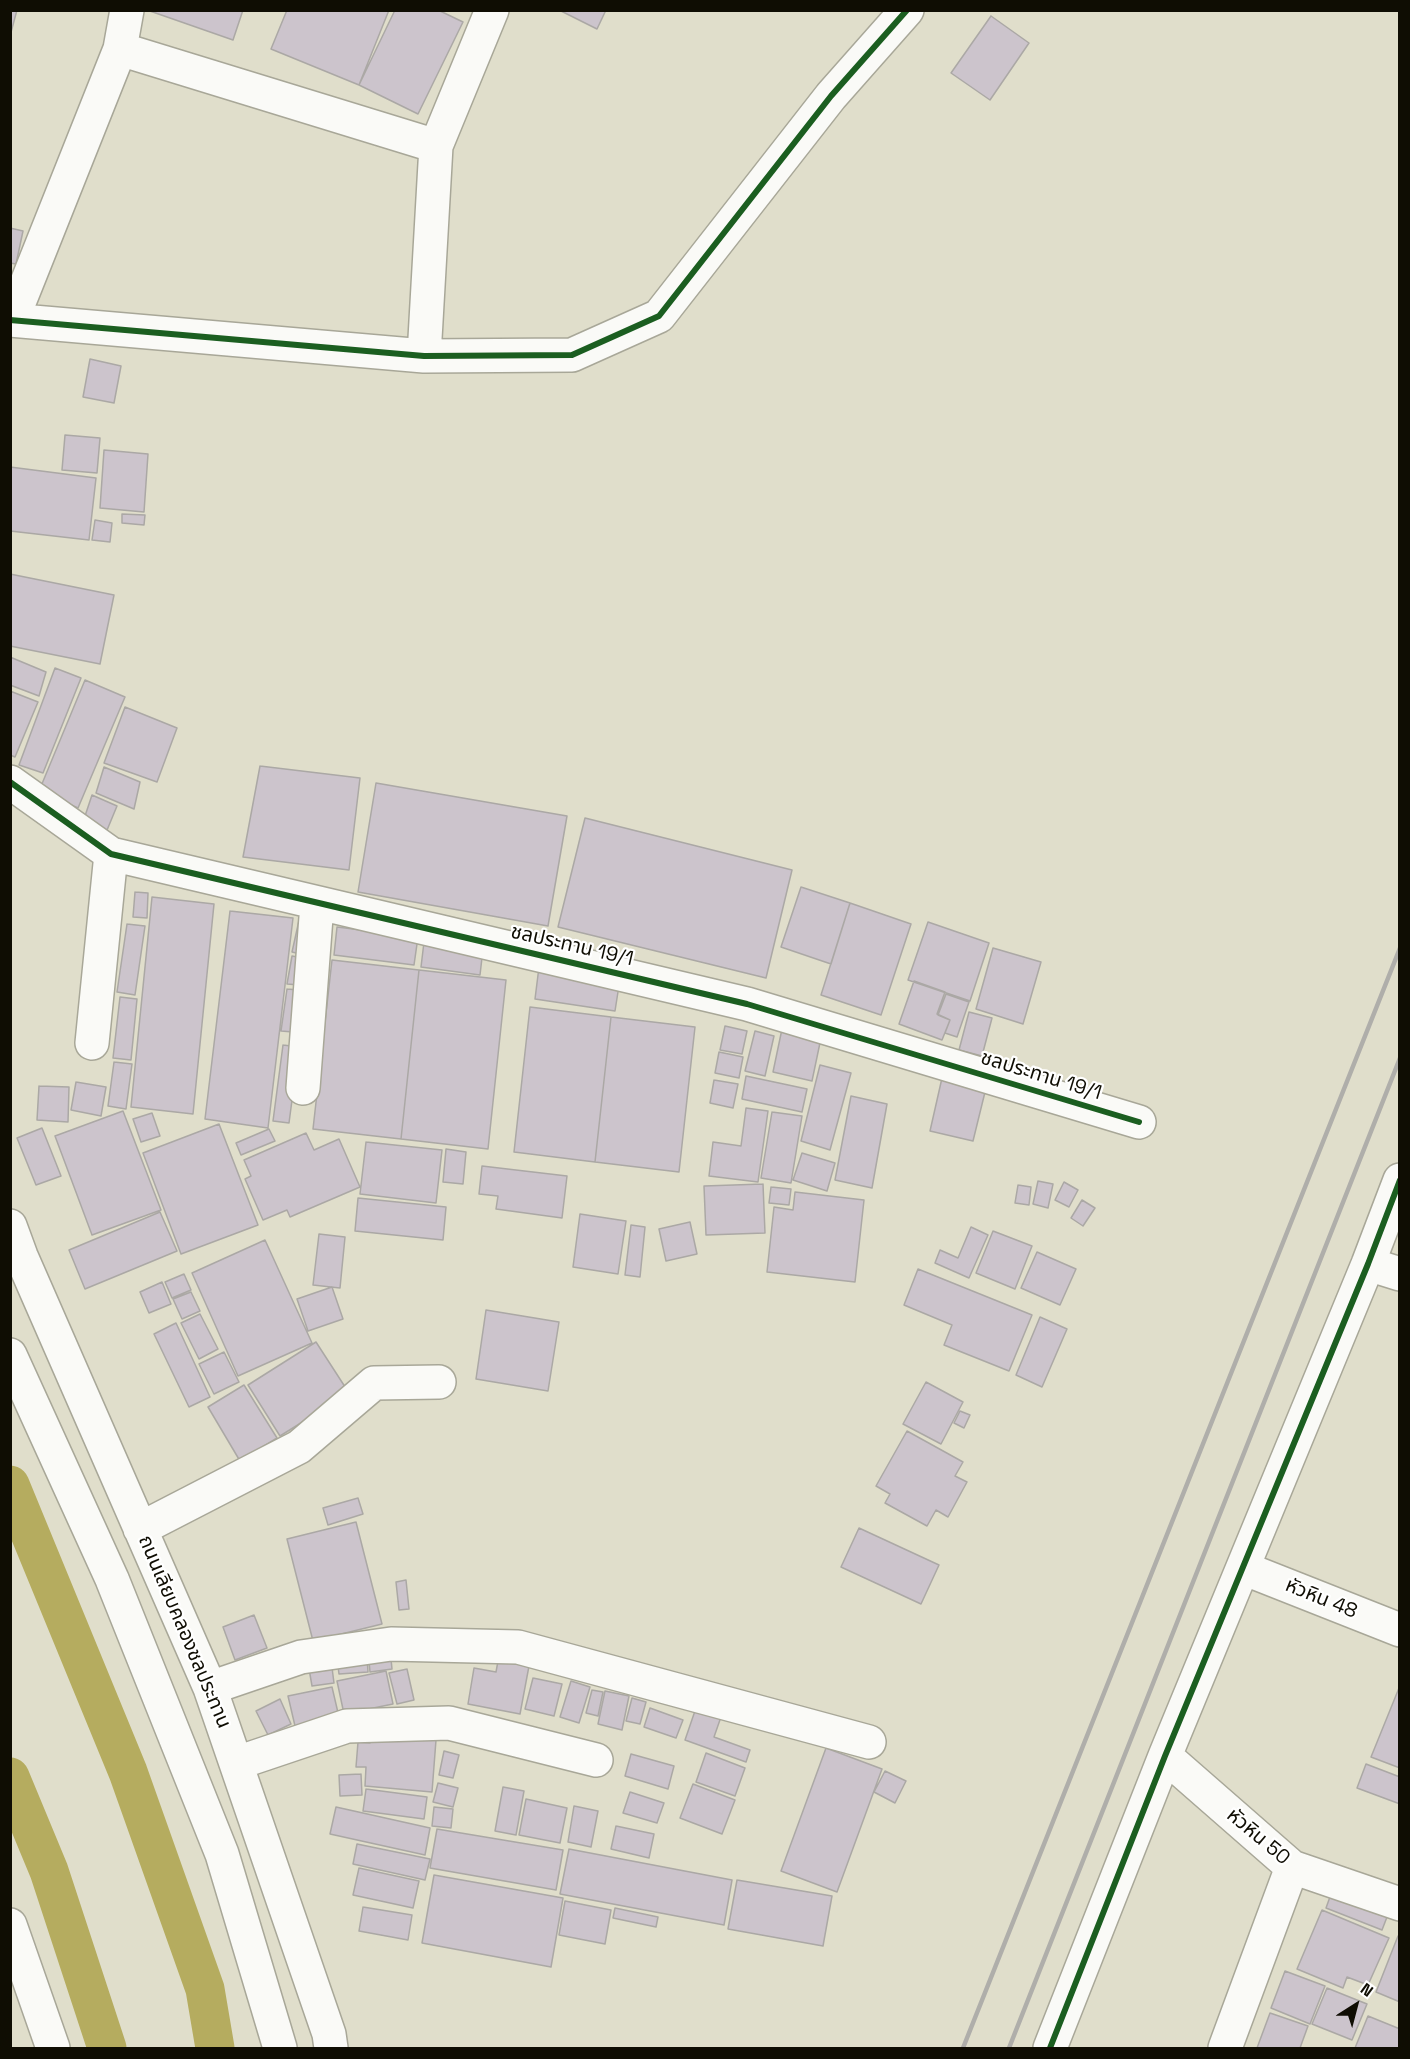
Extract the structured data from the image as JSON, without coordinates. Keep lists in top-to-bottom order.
{
  "streets": {
    "street": [
      "ชลประทาน 19/1",
      "หัวหิน 48",
      "ถนนเลียบคลองชลประทาน",
      "หัวหิน 50"
    ]
  },
  "north": "top right"
}
